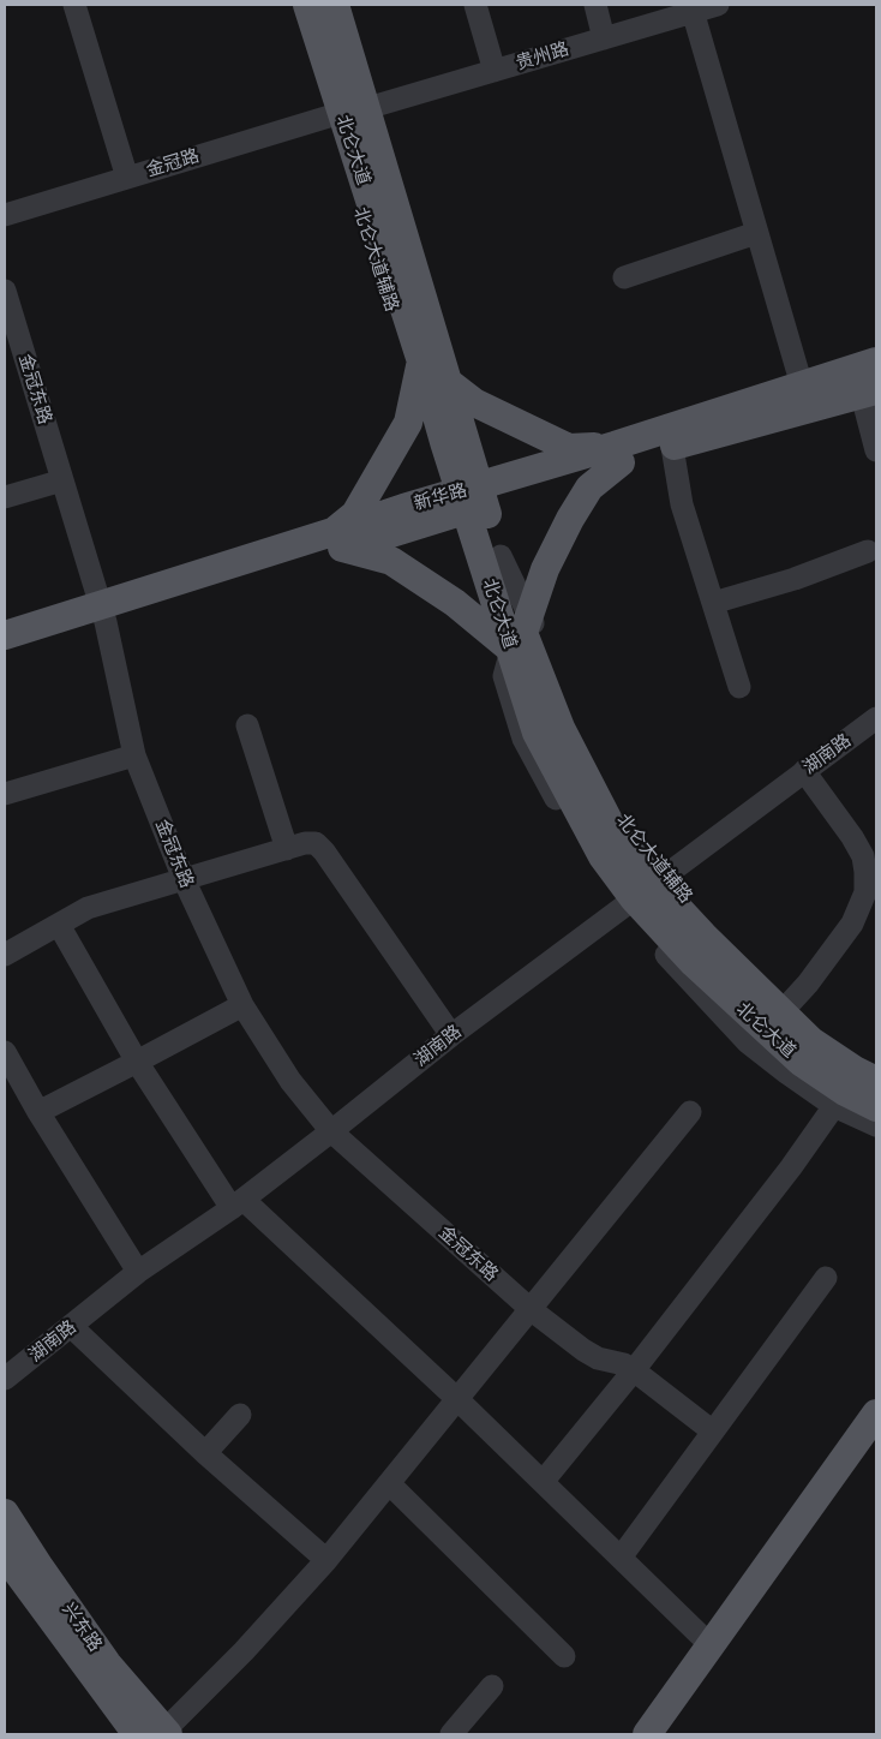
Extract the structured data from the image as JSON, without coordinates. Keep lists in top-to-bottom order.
{
  "streets": {
    "main road": ["北仑大道", "新华路", "兴东路"],
    "street": [
      "贵州路",
      "金冠路",
      "北仑大道辅路",
      "金冠东路",
      "湖南路"
    ]
  },
  "crossings": [
    ["贵州路", "北仑大道"],
    ["贵州路", "金冠路"],
    ["贵州路", "北仑大道辅路"],
    ["北仑大道", "金冠路"],
    ["北仑大道", "北仑大道辅路"],
    ["北仑大道", "新华路"],
    ["北仑大道", "湖南路"],
    ["金冠路", "北仑大道辅路"],
    ["北仑大道辅路", "湖南路"],
    ["金冠东路", "新华路"],
    ["金冠东路", "湖南路"]
  ]
}
